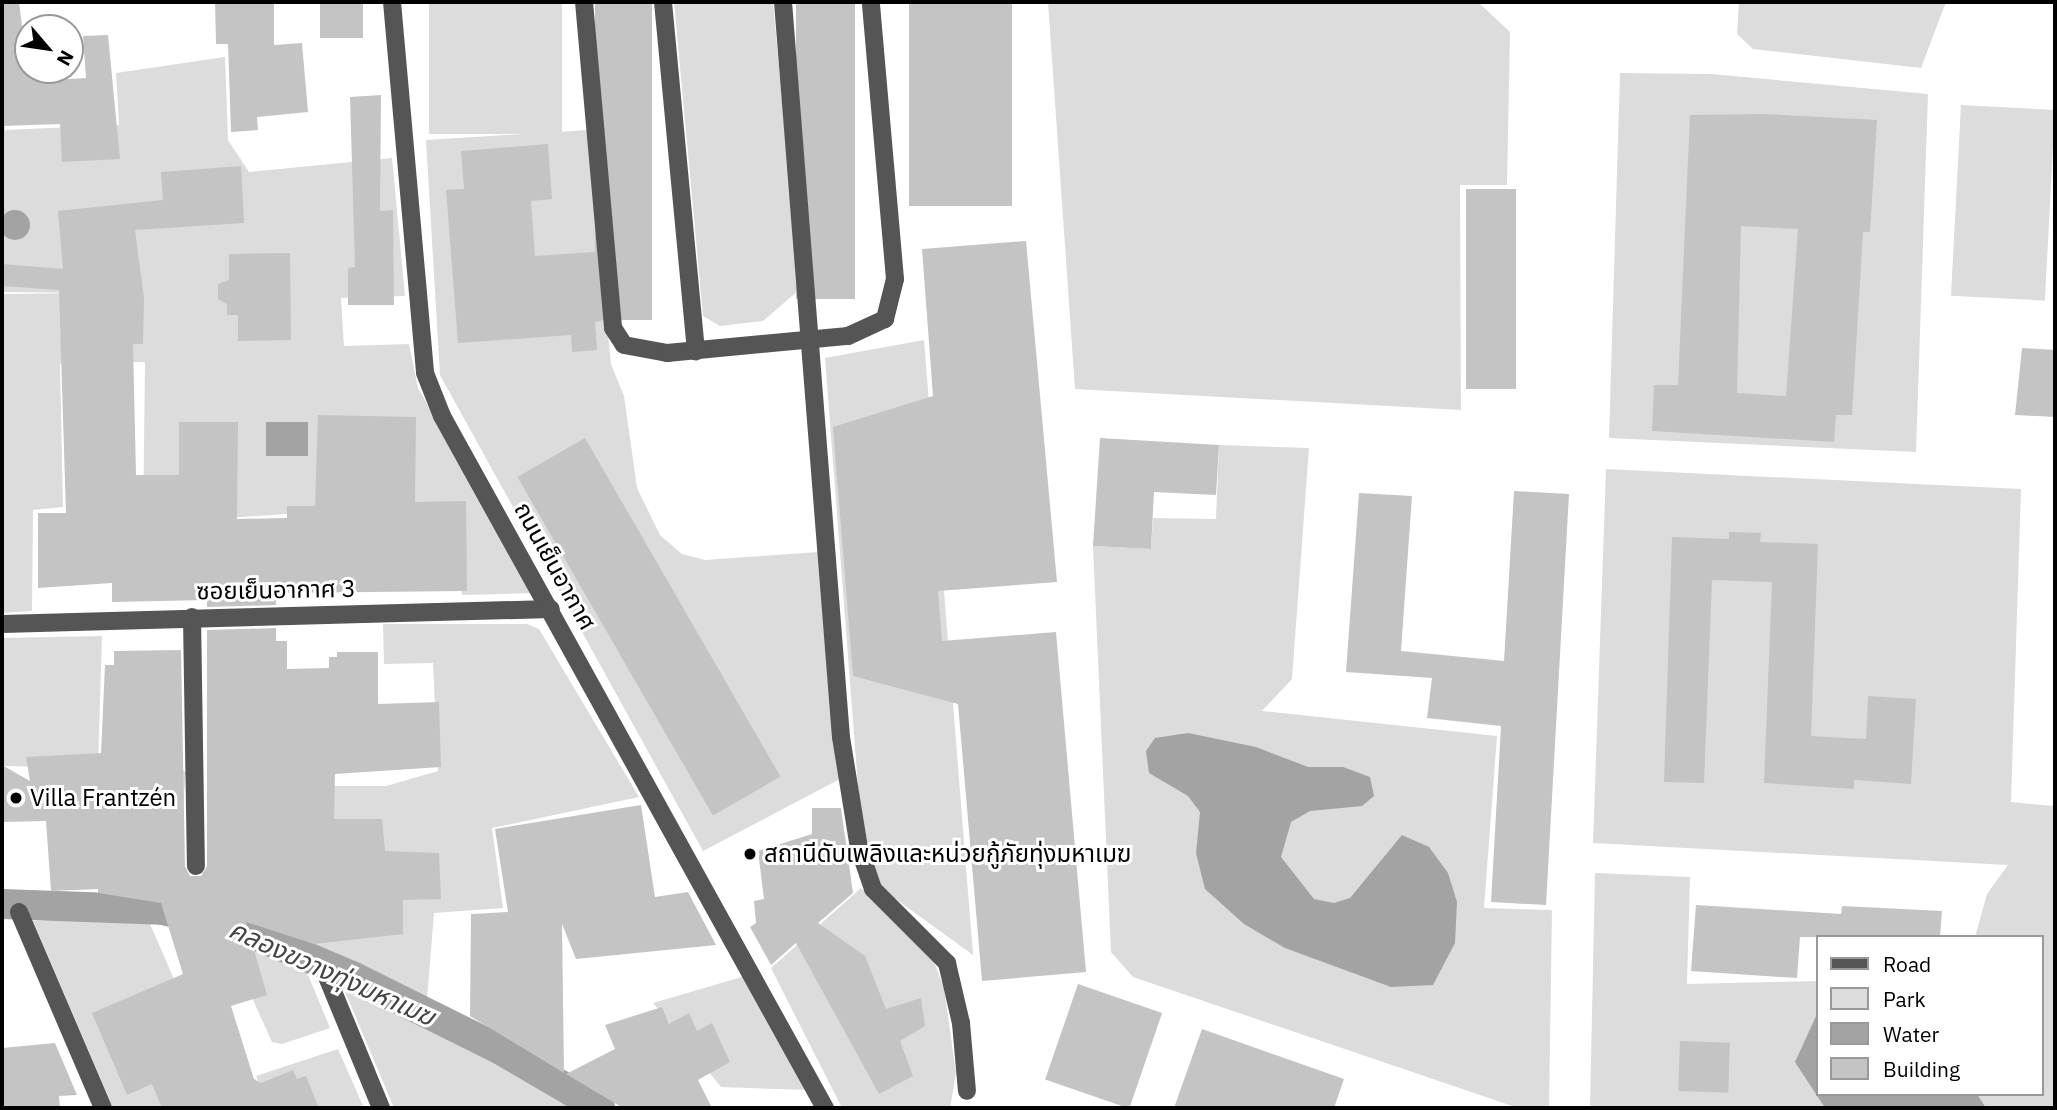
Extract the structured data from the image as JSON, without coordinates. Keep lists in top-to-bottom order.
{
  "streets": {
    "street": ["ถนนเย็นอากาศ", "ซอยเย็นอากาศ 3"]
  },
  "crossings": [
    ["ถนนเย็นอากาศ", "ซอยเย็นอากาศ 3"]
  ],
  "water": ["คลองขวางทุ่งมหาเมฆ"],
  "places": ["Villa Frantzén", "สถานีดับเพลิงและหน่วยกู้ภัยทุ่งมหาเมฆ"],
  "legend": [
    "Road",
    "Park",
    "Water",
    "Building"
  ],
  "north": "bottom right"
}
